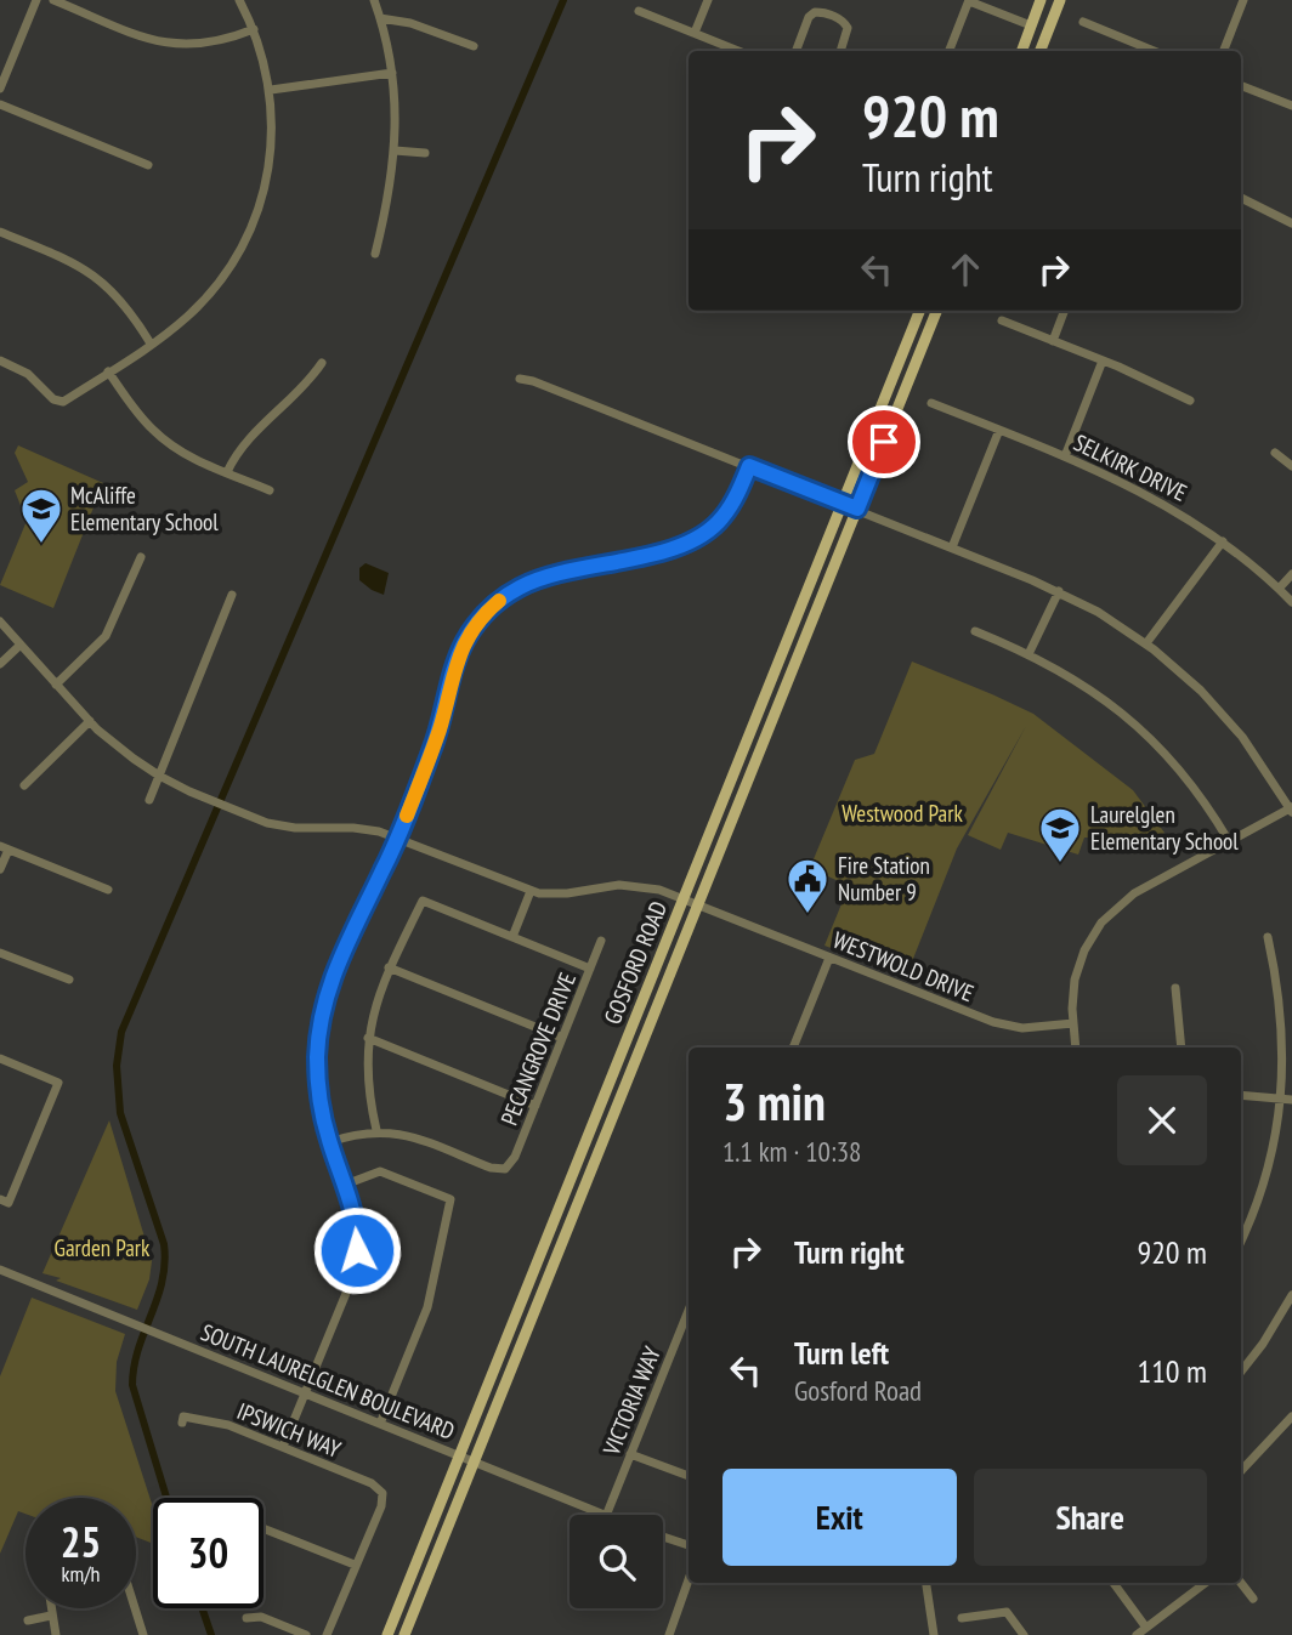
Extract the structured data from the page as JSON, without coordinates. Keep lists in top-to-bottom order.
{
  "streets": {
    "main road": ["GOSFORD ROAD"],
    "street": [
      "SELKIRK DRIVE",
      "WESTWOLD DRIVE",
      "PECANGROVE DRIVE",
      "SOUTH LAURELGLEN BOULEVARD",
      "VICTORIA WAY",
      "IPSWICH WAY"
    ]
  },
  "crossings": [
    ["GOSFORD ROAD", "WESTWOLD DRIVE"],
    ["GOSFORD ROAD", "SOUTH LAURELGLEN BOULEVARD"]
  ],
  "parks": ["Westwood Park", "Garden Park"],
  "places": {
    "school or university": ["McAliffe Elementary School", "Laurelglen Elementary School"],
    "public building": ["Fire Station Number 9"]
  },
  "page": {
    "turn": ["920 m", "Turn right"],
    "heading": ["3 min", "1.1 km · 10:38"],
    "list": [
      {
        "name": "Turn right",
        "value": "920 m"
      },
      {
        "name": "Turn left",
        "note": "Gosford Road",
        "value": "110 m"
      }
    ],
    "buttons": ["Exit", "Share"],
    "speed": "25 km/h",
    "limit": "30"
  }
}
